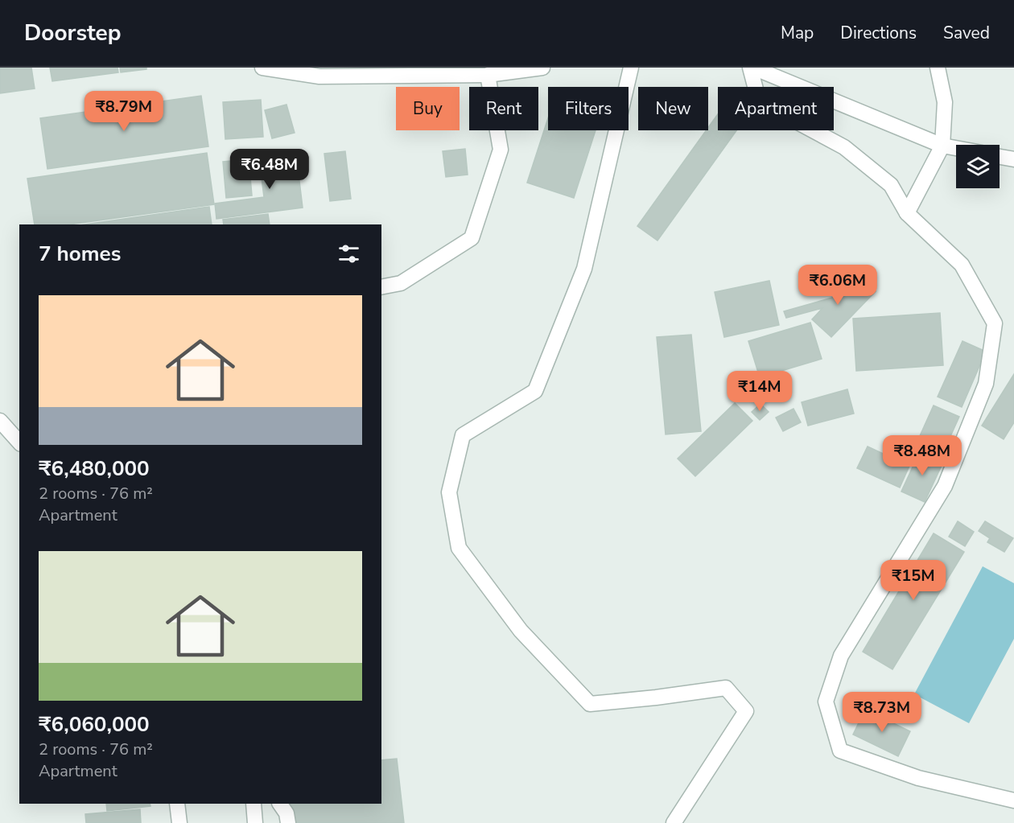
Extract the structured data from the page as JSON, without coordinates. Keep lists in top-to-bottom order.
{
  "page": {
    "header": "Doorstep",
    "nav": ["Map", "Directions", "Saved"],
    "chip": [
      "Buy",
      "Rent",
      "Filters",
      "New",
      "Apartment"
    ],
    "price": [
      "₹8.79M",
      "₹6.48M",
      "₹6.06M",
      "₹14M",
      "₹8.48M",
      "₹15M",
      "₹8.73M"
    ],
    "heading": "7 homes",
    "list": [
      {
        "name": "₹6,480,000",
        "note": "2 rooms · 76 m² · Apartment"
      },
      {
        "name": "₹6,060,000",
        "note": "2 rooms · 76 m² · Apartment"
      }
    ]
  }
}
